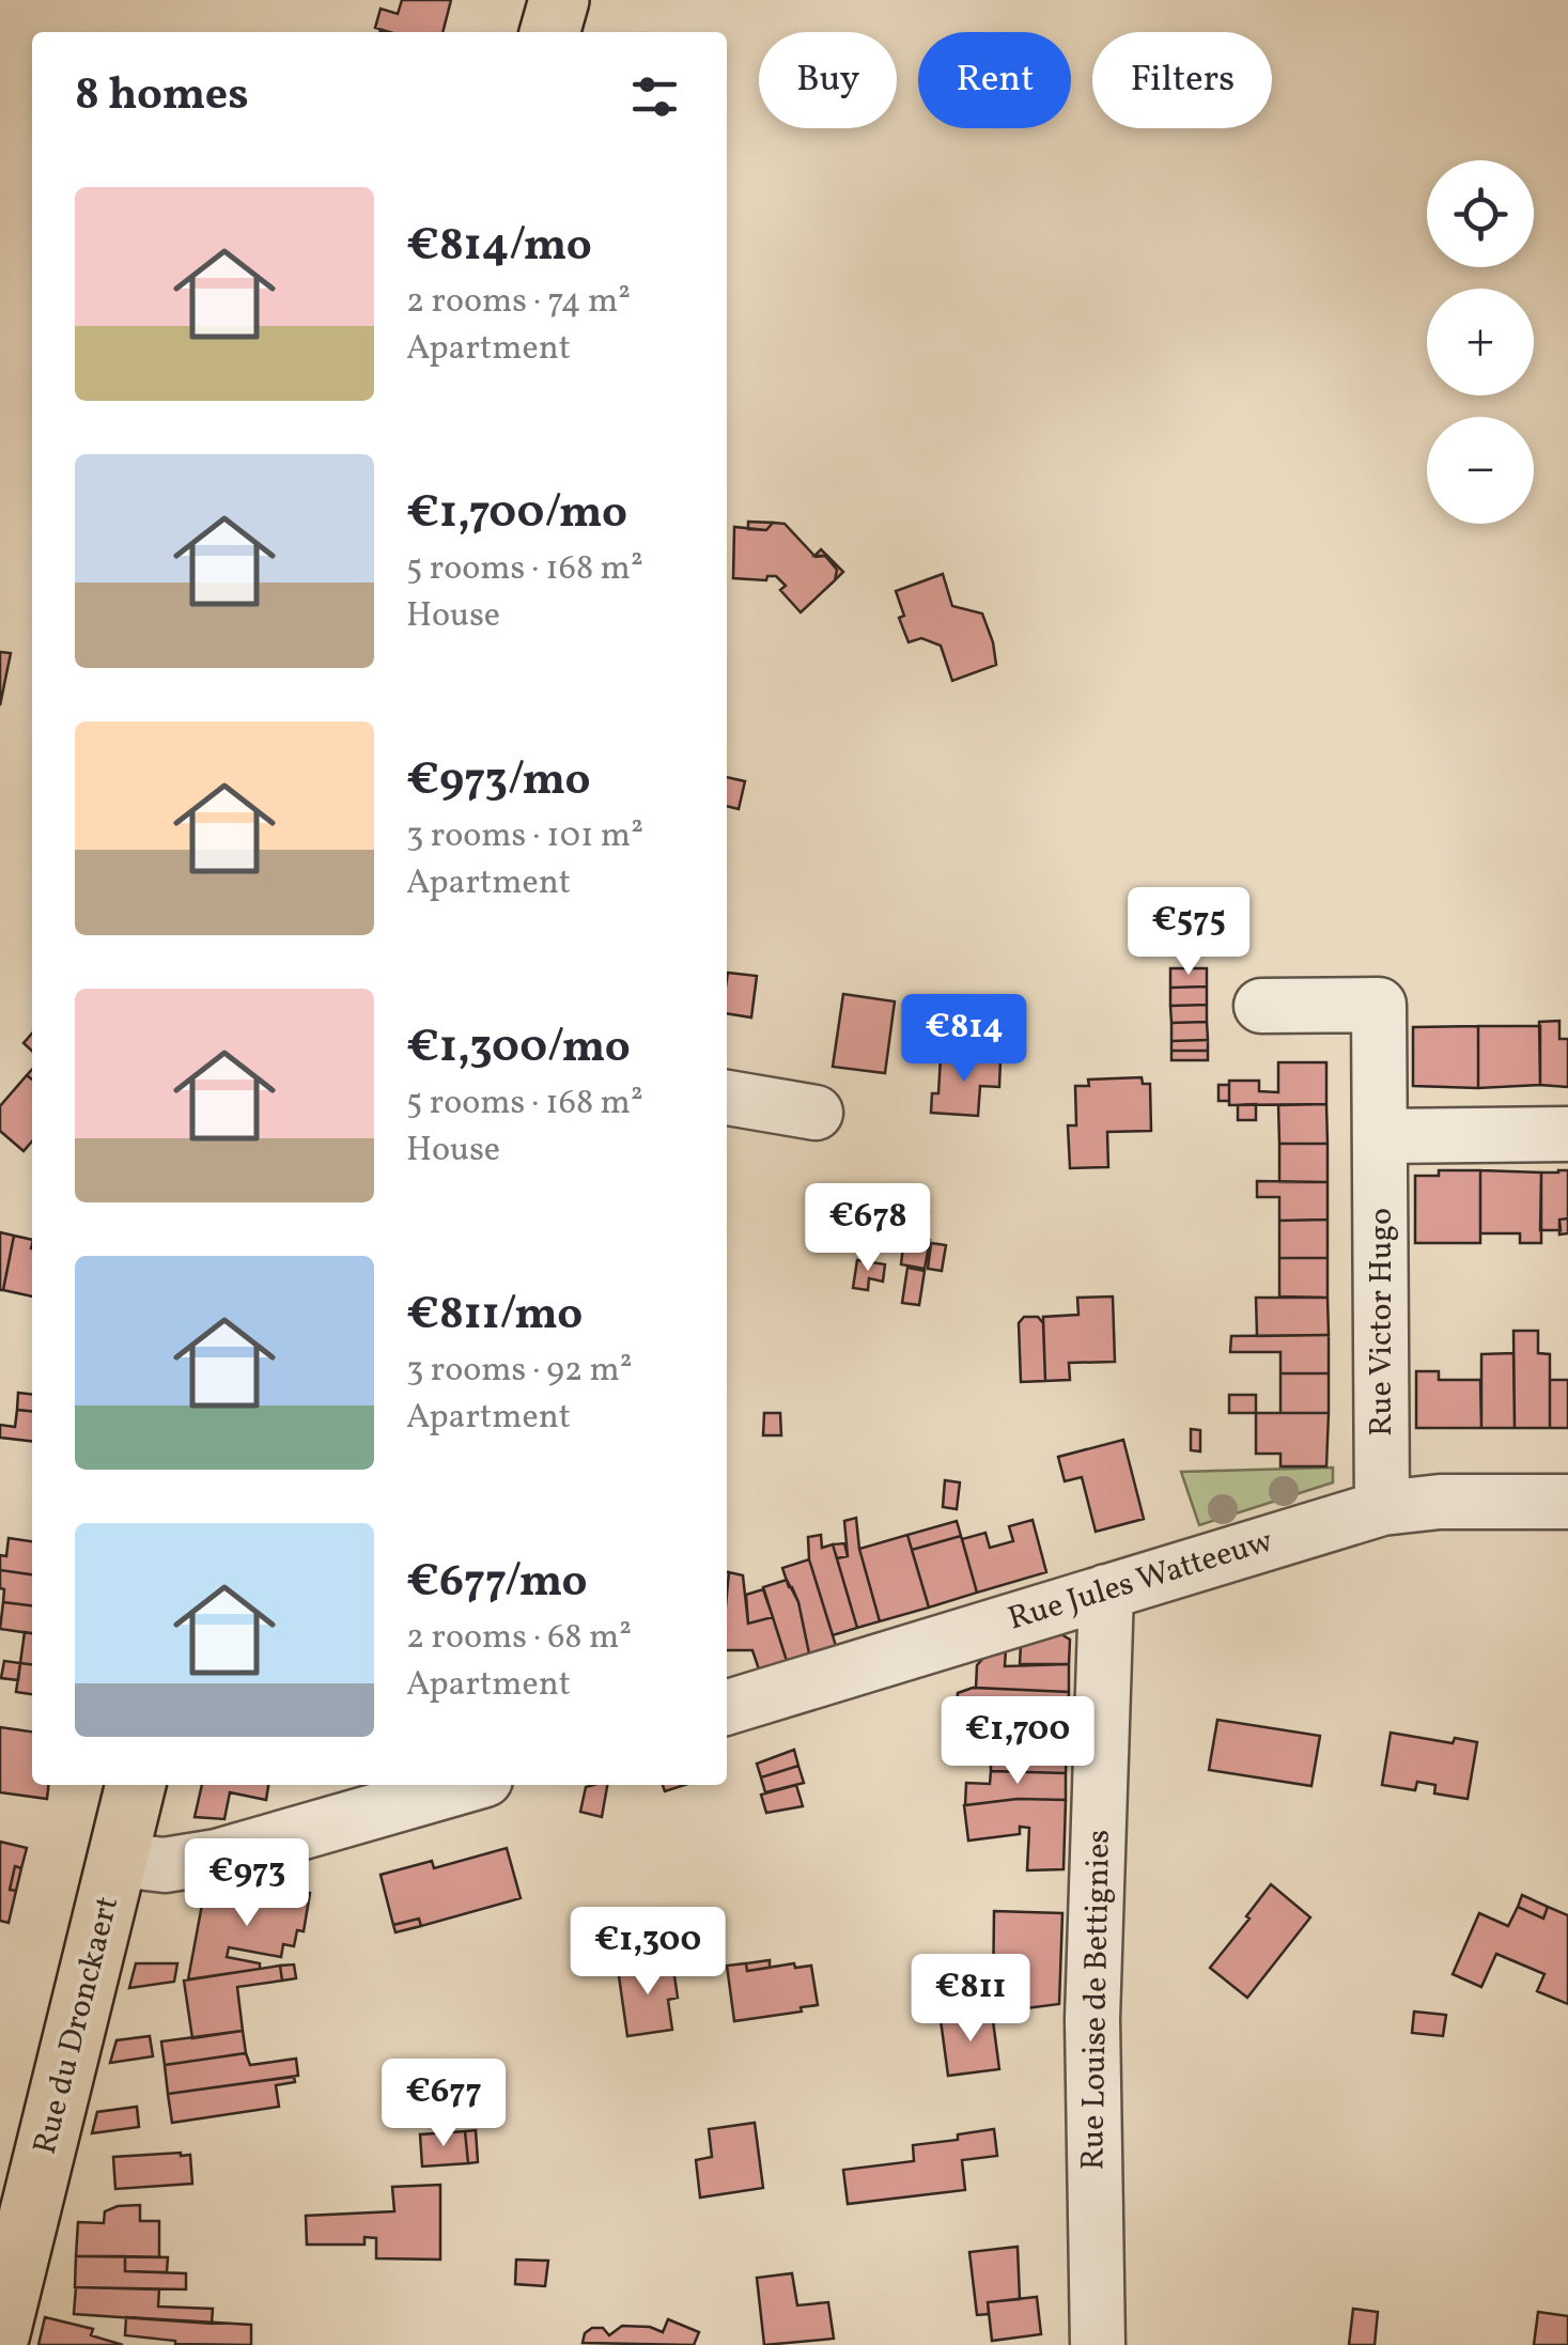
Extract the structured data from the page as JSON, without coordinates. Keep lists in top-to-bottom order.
{
  "streets": {
    "main road": ["Rue du Dronckaert"],
    "street": ["Rue Victor Hugo", "Rue Jules Watteeuw", "Rue Louise de Bettignies"]
  },
  "crossings": [
    ["Rue Victor Hugo", "Rue Jules Watteeuw"],
    ["Rue Jules Watteeuw", "Rue Louise de Bettignies"]
  ],
  "page": {
    "chip": ["Buy", "Rent", "Filters"],
    "heading": "8 homes",
    "map_buttons": ["+", "−"],
    "list": [
      {
        "name": "€814/mo",
        "note": "2 rooms · 74 m² · Apartment"
      },
      {
        "name": "€1,700/mo",
        "note": "5 rooms · 168 m² · House"
      },
      {
        "name": "€973/mo",
        "note": "3 rooms · 101 m² · Apartment"
      },
      {
        "name": "€1,300/mo",
        "note": "5 rooms · 168 m² · House"
      },
      {
        "name": "€811/mo",
        "note": "3 rooms · 92 m² · Apartment"
      },
      {
        "name": "€677/mo",
        "note": "2 rooms · 68 m² · Apartment"
      }
    ],
    "price": [
      "€575",
      "€814",
      "€678",
      "€1,700",
      "€973",
      "€1,300",
      "€811",
      "€677"
    ]
  }
}
